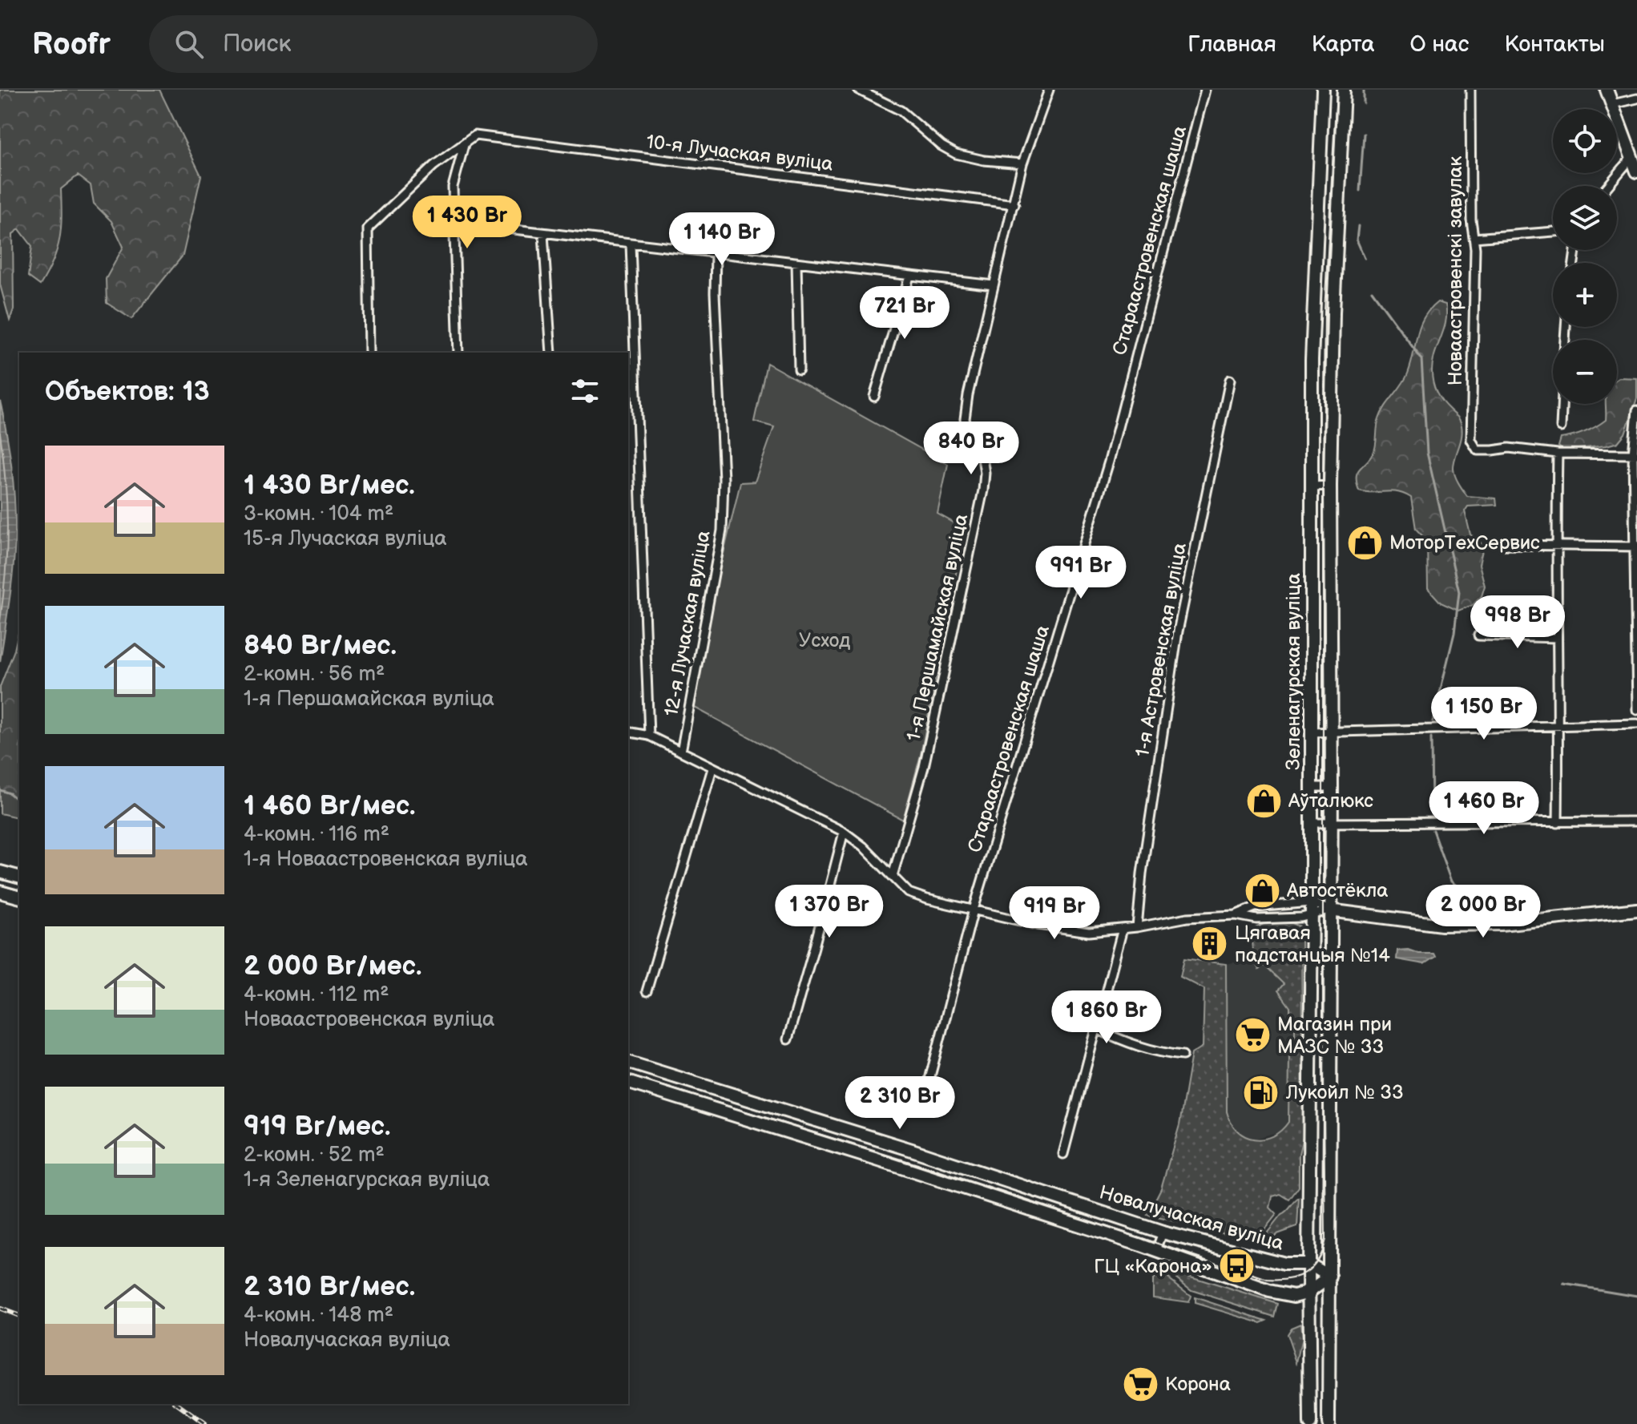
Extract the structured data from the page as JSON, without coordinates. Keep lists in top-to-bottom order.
{
  "streets": {
    "main road": ["Зеленагурская вуліца", "Новалучаская вуліца"],
    "street": [
      "10-я Лучаская вуліца",
      "Стараастровенская шаша",
      "Новаастровенскі завулак",
      "12-я Лучаская вуліца",
      "1-я Першамайская вуліца",
      "1-я Астровенская вуліца"
    ]
  },
  "crossings": [
    ["10-я Лучаская вуліца", "1-я Першамайская вуліца"],
    ["Зеленагурская вуліца", "Новалучаская вуліца"]
  ],
  "parks": ["Усход"],
  "places": {
    "shop": ["МоторТехСервис", "Аўталюкс", "Автостёкла"],
    "building": ["Цягавая падстанцыя №14"],
    "supermarket": ["Магазин при МАЗС № 33", "Корона"],
    "fuel station": ["Лукойл № 33"],
    "bus stop": ["ГЦ «Карона»"]
  },
  "page": {
    "header": "Roofr",
    "search": "Поиск",
    "nav": [
      "Главная",
      "Карта",
      "О нас",
      "Контакты"
    ],
    "map_buttons": ["+", "−"],
    "price": [
      "1 430 Br",
      "1 140 Br",
      "721 Br",
      "840 Br",
      "991 Br",
      "998 Br",
      "1 150 Br",
      "1 460 Br",
      "1 370 Br",
      "2 000 Br",
      "919 Br",
      "1 860 Br",
      "2 310 Br"
    ],
    "heading": "Объектов: 13",
    "list": [
      {
        "name": "1 430 Br/мес.",
        "note": "3-комн. · 104 m² · 15-я Лучаская вуліца"
      },
      {
        "name": "840 Br/мес.",
        "note": "2-комн. · 56 m² · 1-я Першамайская вуліца"
      },
      {
        "name": "1 460 Br/мес.",
        "note": "4-комн. · 116 m² · 1-я Новаастровенская вуліца"
      },
      {
        "name": "2 000 Br/мес.",
        "note": "4-комн. · 112 m² · Новаастровенская вуліца"
      },
      {
        "name": "919 Br/мес.",
        "note": "2-комн. · 52 m² · 1-я Зеленагурская вуліца"
      },
      {
        "name": "2 310 Br/мес.",
        "note": "4-комн. · 148 m² · Новалучаская вуліца"
      }
    ]
  }
}
